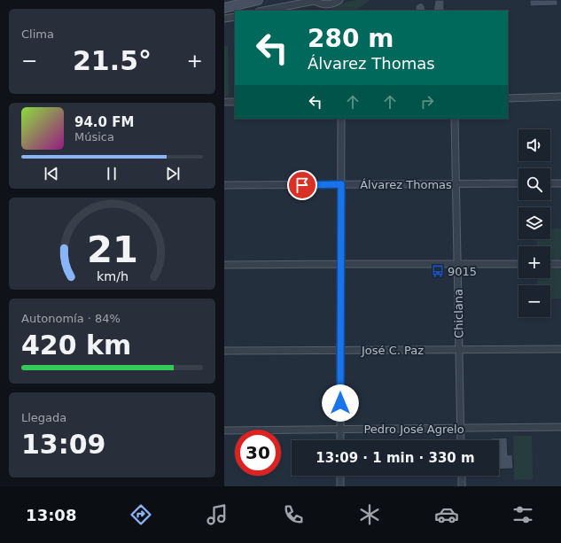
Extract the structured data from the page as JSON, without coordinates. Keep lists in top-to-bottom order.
{
  "streets": {
    "street": [
      "Álvarez Thomas",
      "Chiclana",
      "José C. Paz",
      "Pedro José Agrelo"
    ]
  },
  "crossings": [
    ["Álvarez Thomas", "Chiclana"],
    ["Chiclana", "José C. Paz"],
    ["Chiclana", "Pedro José Agrelo"]
  ],
  "places": {
    "bus stop": ["9015"]
  },
  "page": {
    "tile": [
      "Clima",
      ["Autonomía · 84%", "420 km"],
      ["Llegada", "13:09"]
    ],
    "turn": ["280 m", "Álvarez Thomas"],
    "heat": ["−", "21.5°", "+"],
    "song": ["94.0 FM", "Música"],
    "map_buttons": ["+", "−"],
    "limit": "30",
    "trip": "13:09 · 1 min · 330 m",
    "tabs": "13:08",
    "gauge": ["21", "km/h"]
  }
}
